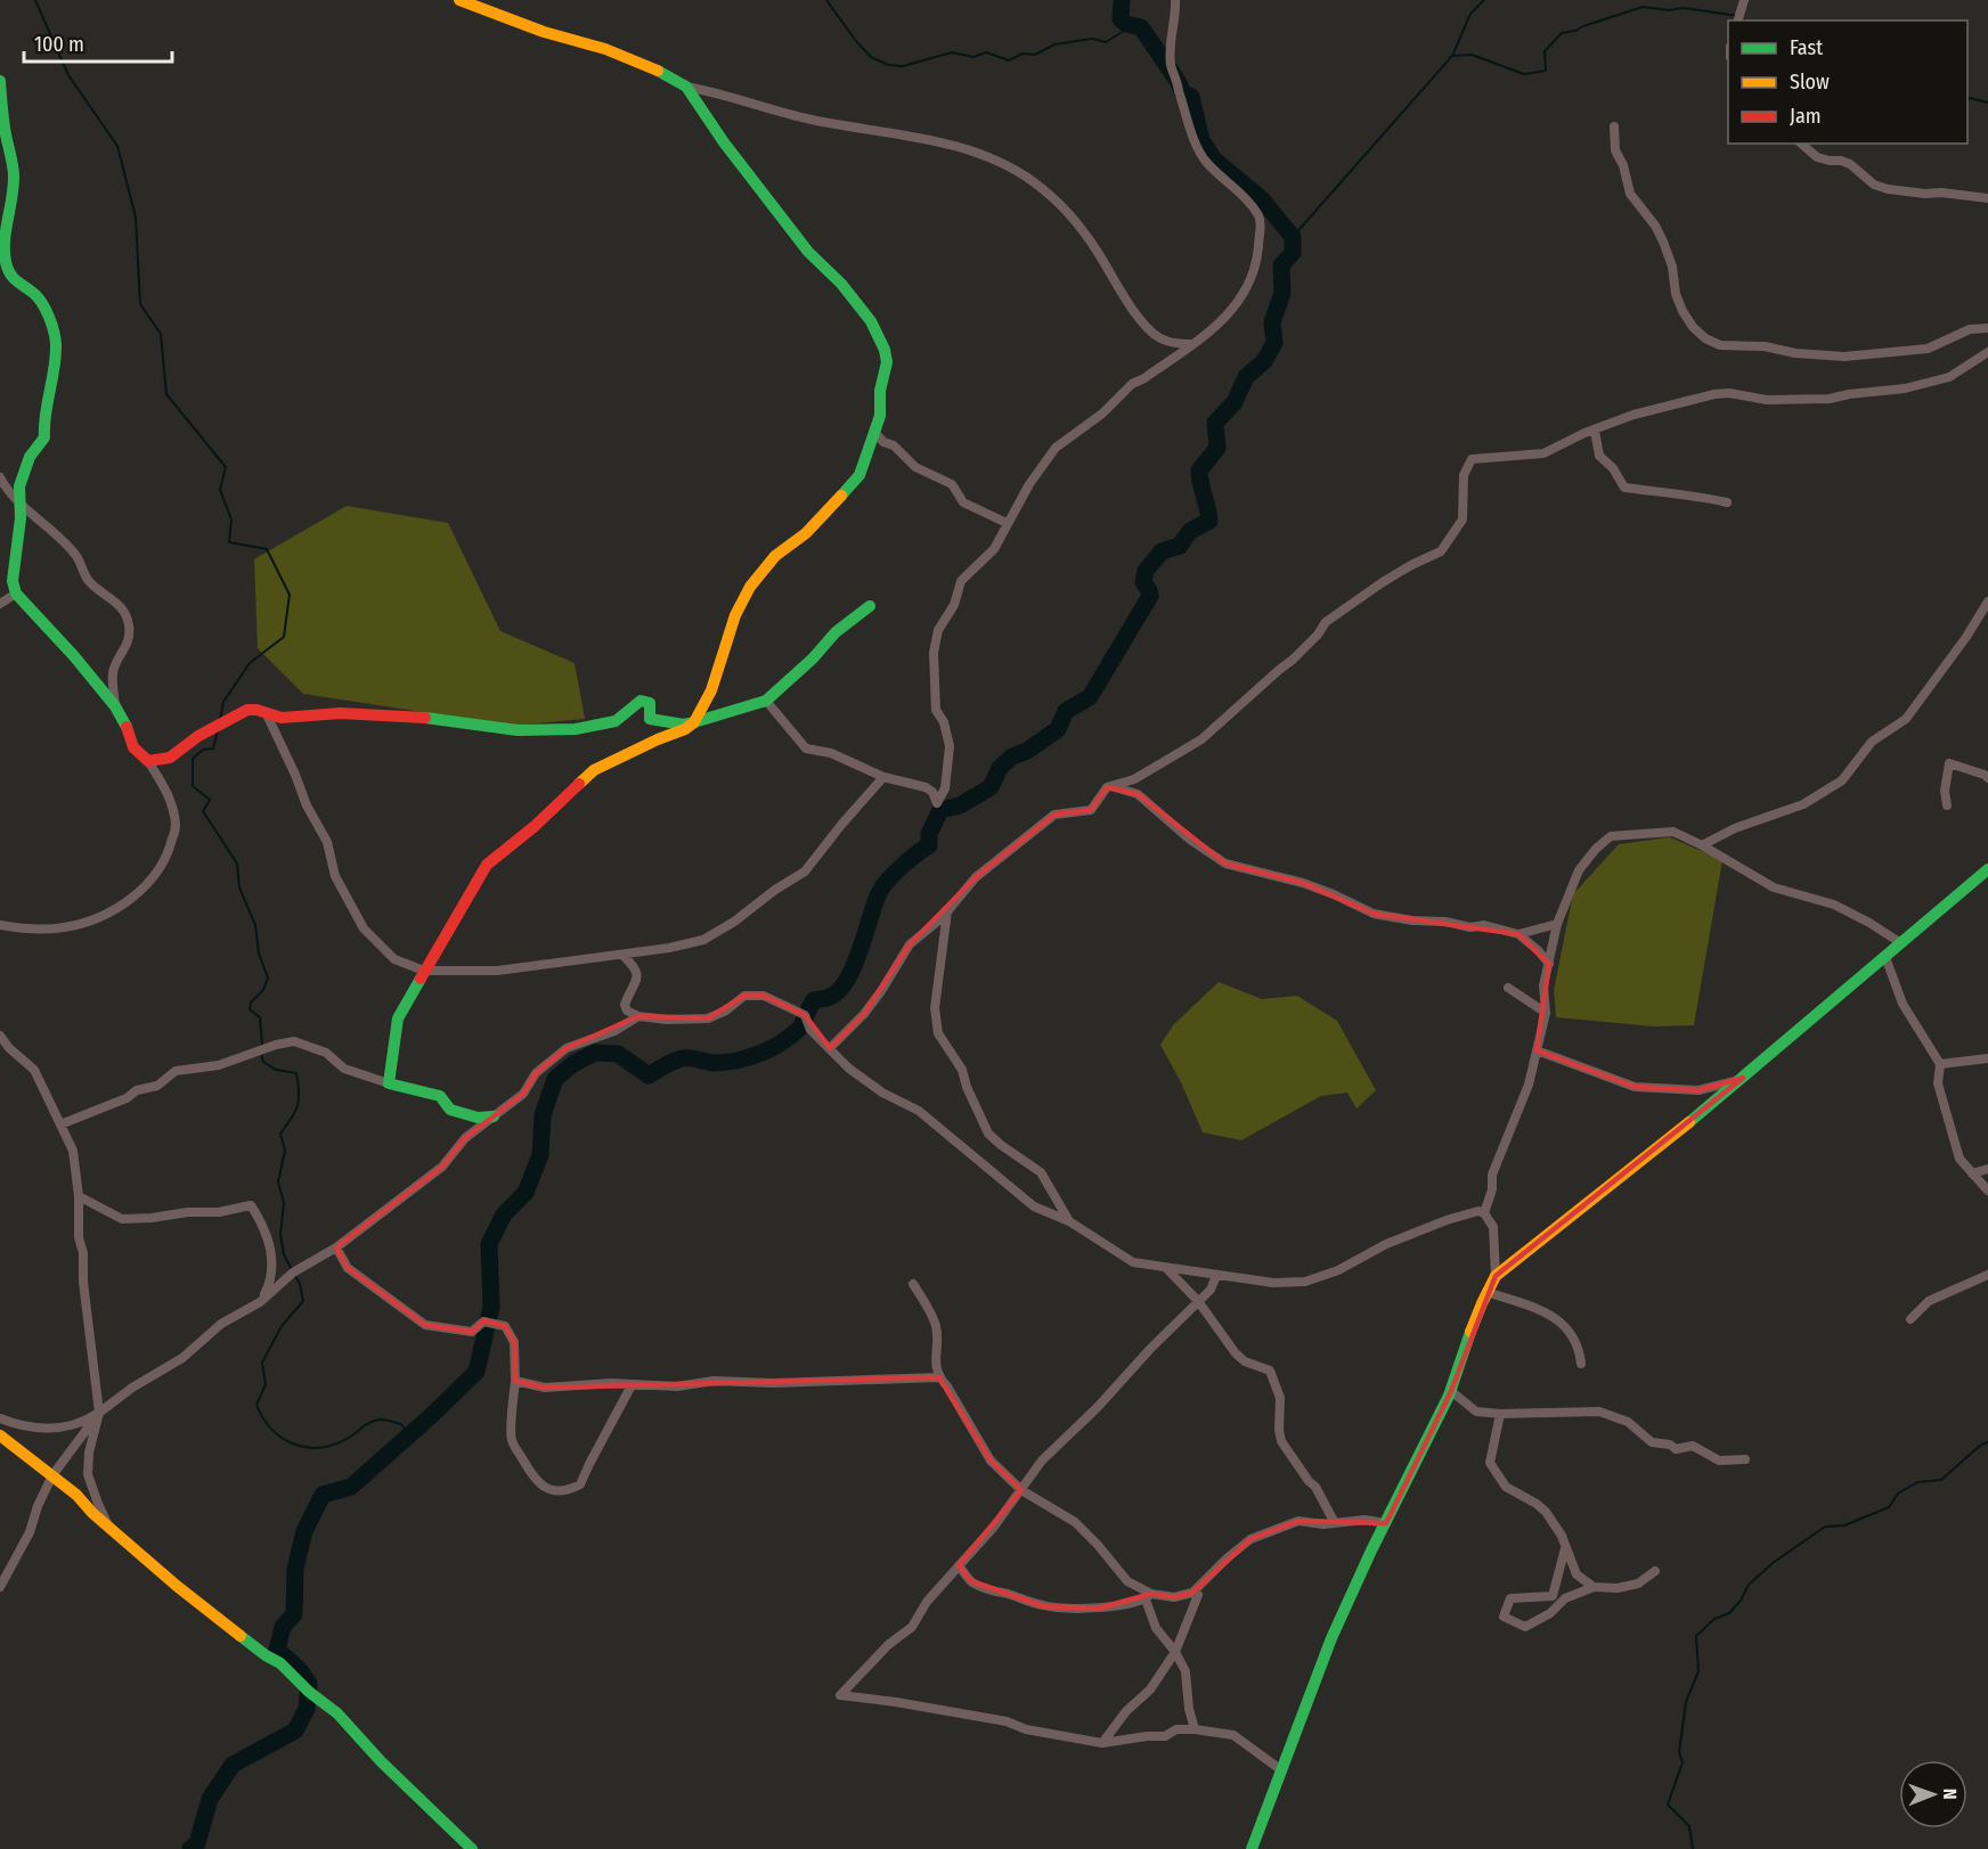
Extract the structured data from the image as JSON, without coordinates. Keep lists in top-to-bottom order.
{
  "legend": ["Fast", "Slow", "Jam"],
  "scale_bar": "100 m",
  "north": "right"
}
